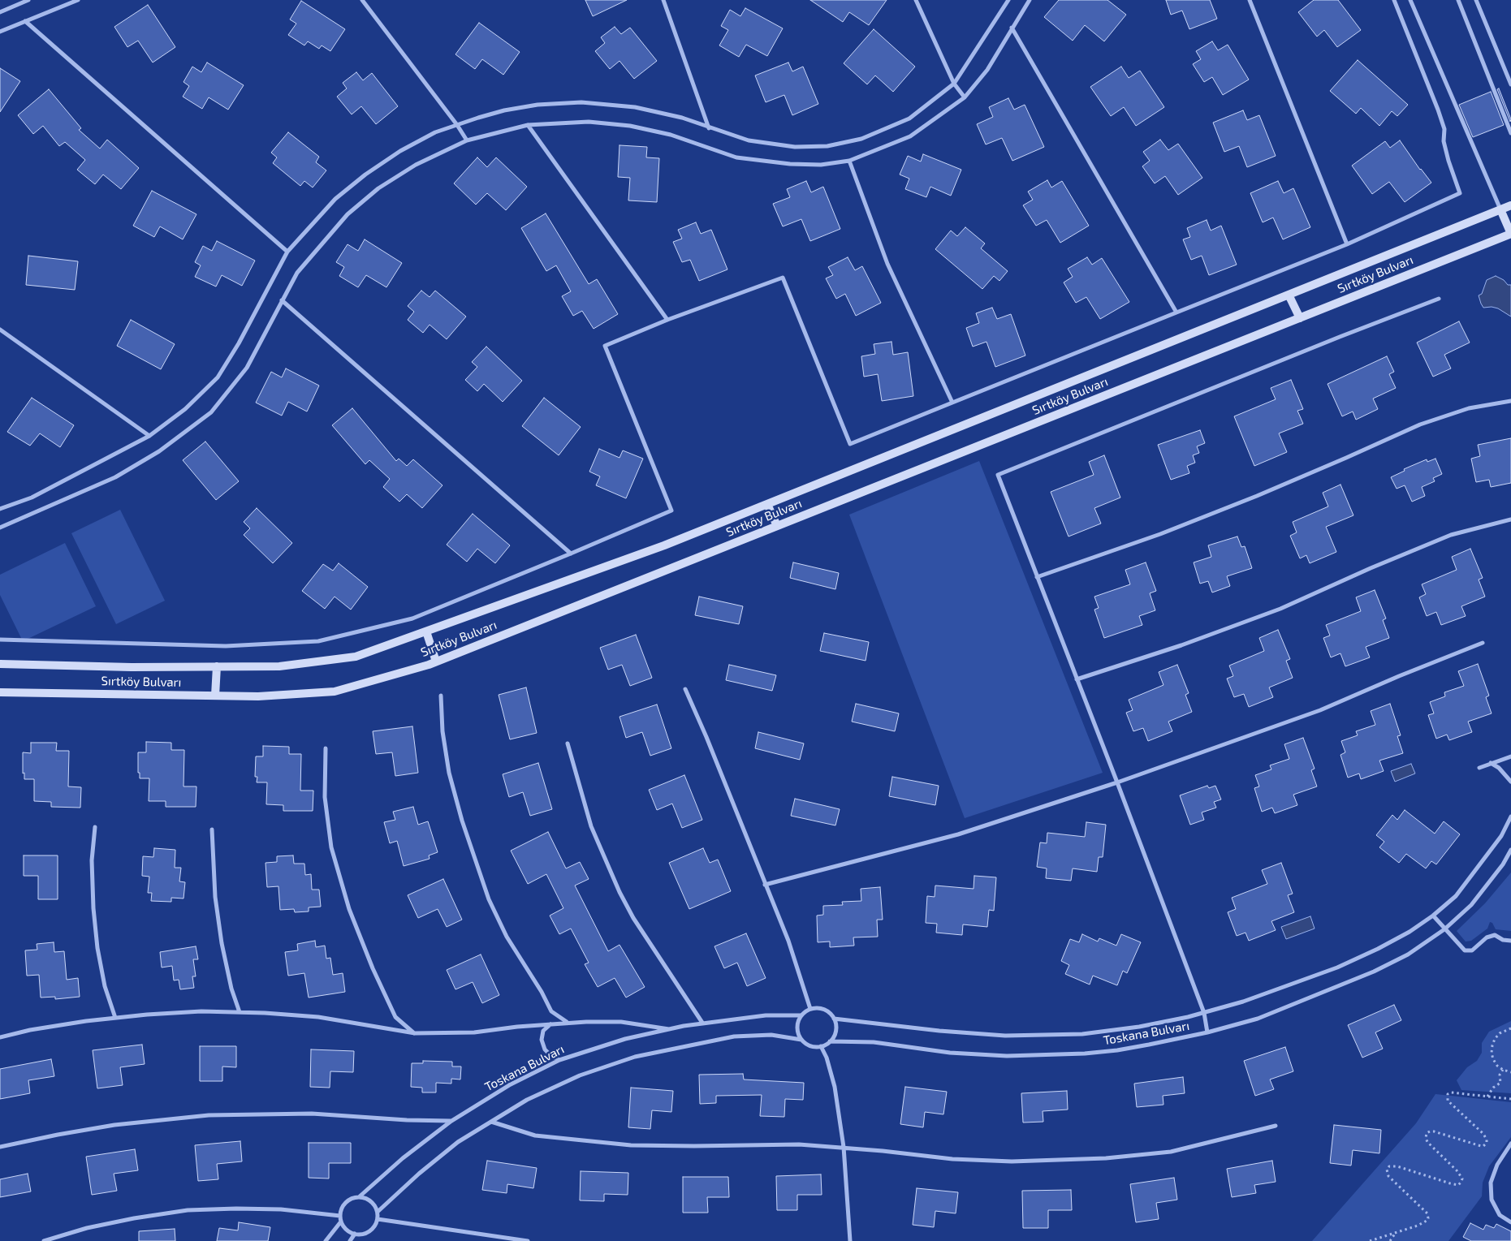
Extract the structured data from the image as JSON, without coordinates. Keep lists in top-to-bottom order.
{
  "streets": {
    "main road": ["Sırtköy Bulvarı"],
    "street": ["Toskana Bulvarı"]
  }
}
